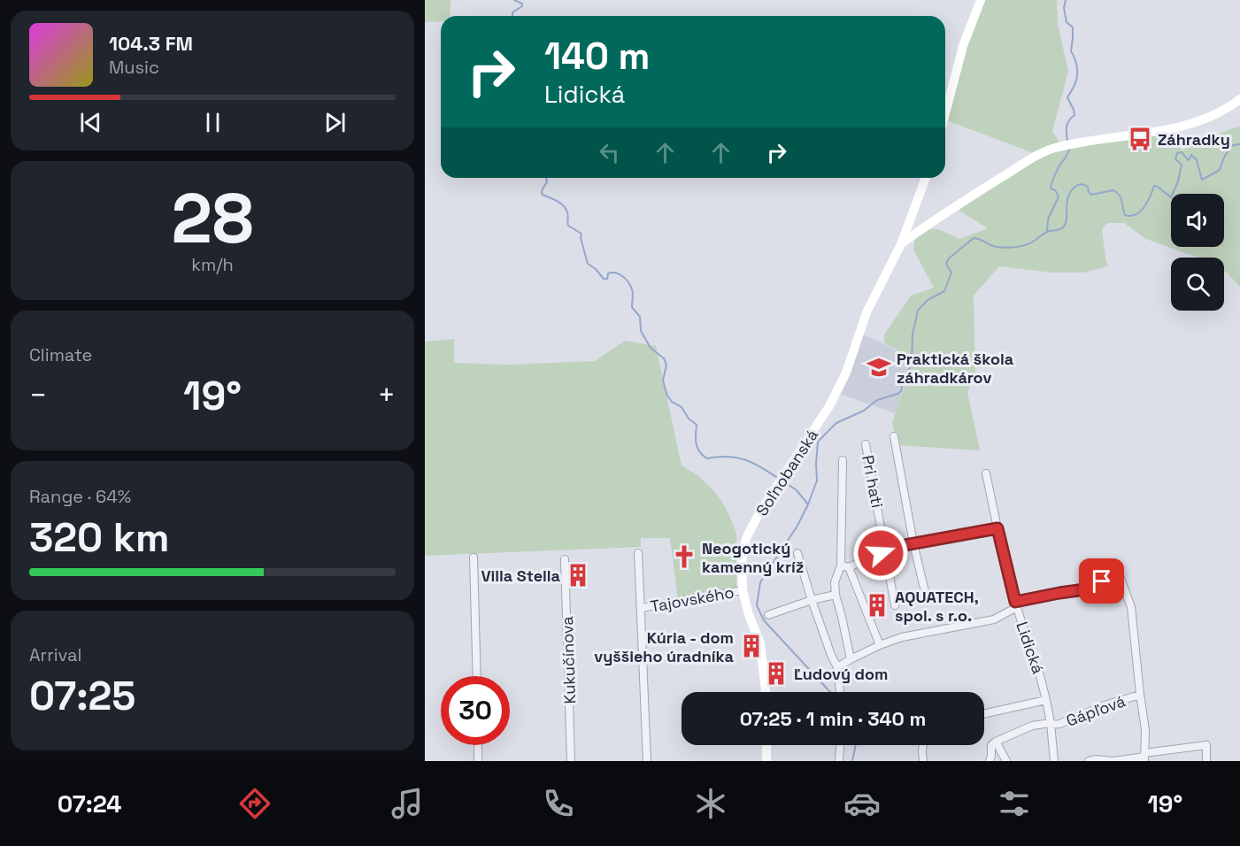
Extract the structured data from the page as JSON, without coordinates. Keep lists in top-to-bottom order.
{
  "streets": {
    "street": [
      "Soľnobanská",
      "Pri hati",
      "Tajovského",
      "Lidická",
      "Kukučínova",
      "Gápľová"
    ]
  },
  "crossings": [
    ["Soľnobanská", "Tajovského"],
    ["Lidická", "Gápľová"]
  ],
  "places": {
    "bus stop": ["Záhradky"],
    "school or university": ["Praktická škola záhradkárov"],
    "church": ["Neogotický kamenný kríž"],
    "building": [
      "Villa Stella",
      "AQUATECH, spol. s r.o.",
      "Kúria - dom vyššieho úradníka",
      "Ľudový dom"
    ]
  },
  "page": {
    "turn": ["140 m", "Lidická"],
    "song": ["104.3 FM", "Music"],
    "tile": [
      ["28", "km/h"],
      "Climate",
      ["Range · 64%", "320 km"],
      ["Arrival", "07:25"]
    ],
    "heat": ["−", "19°", "+"],
    "limit": "30",
    "trip": "07:25 · 1 min · 340 m",
    "tabs": ["07:24", "19°"]
  }
}
